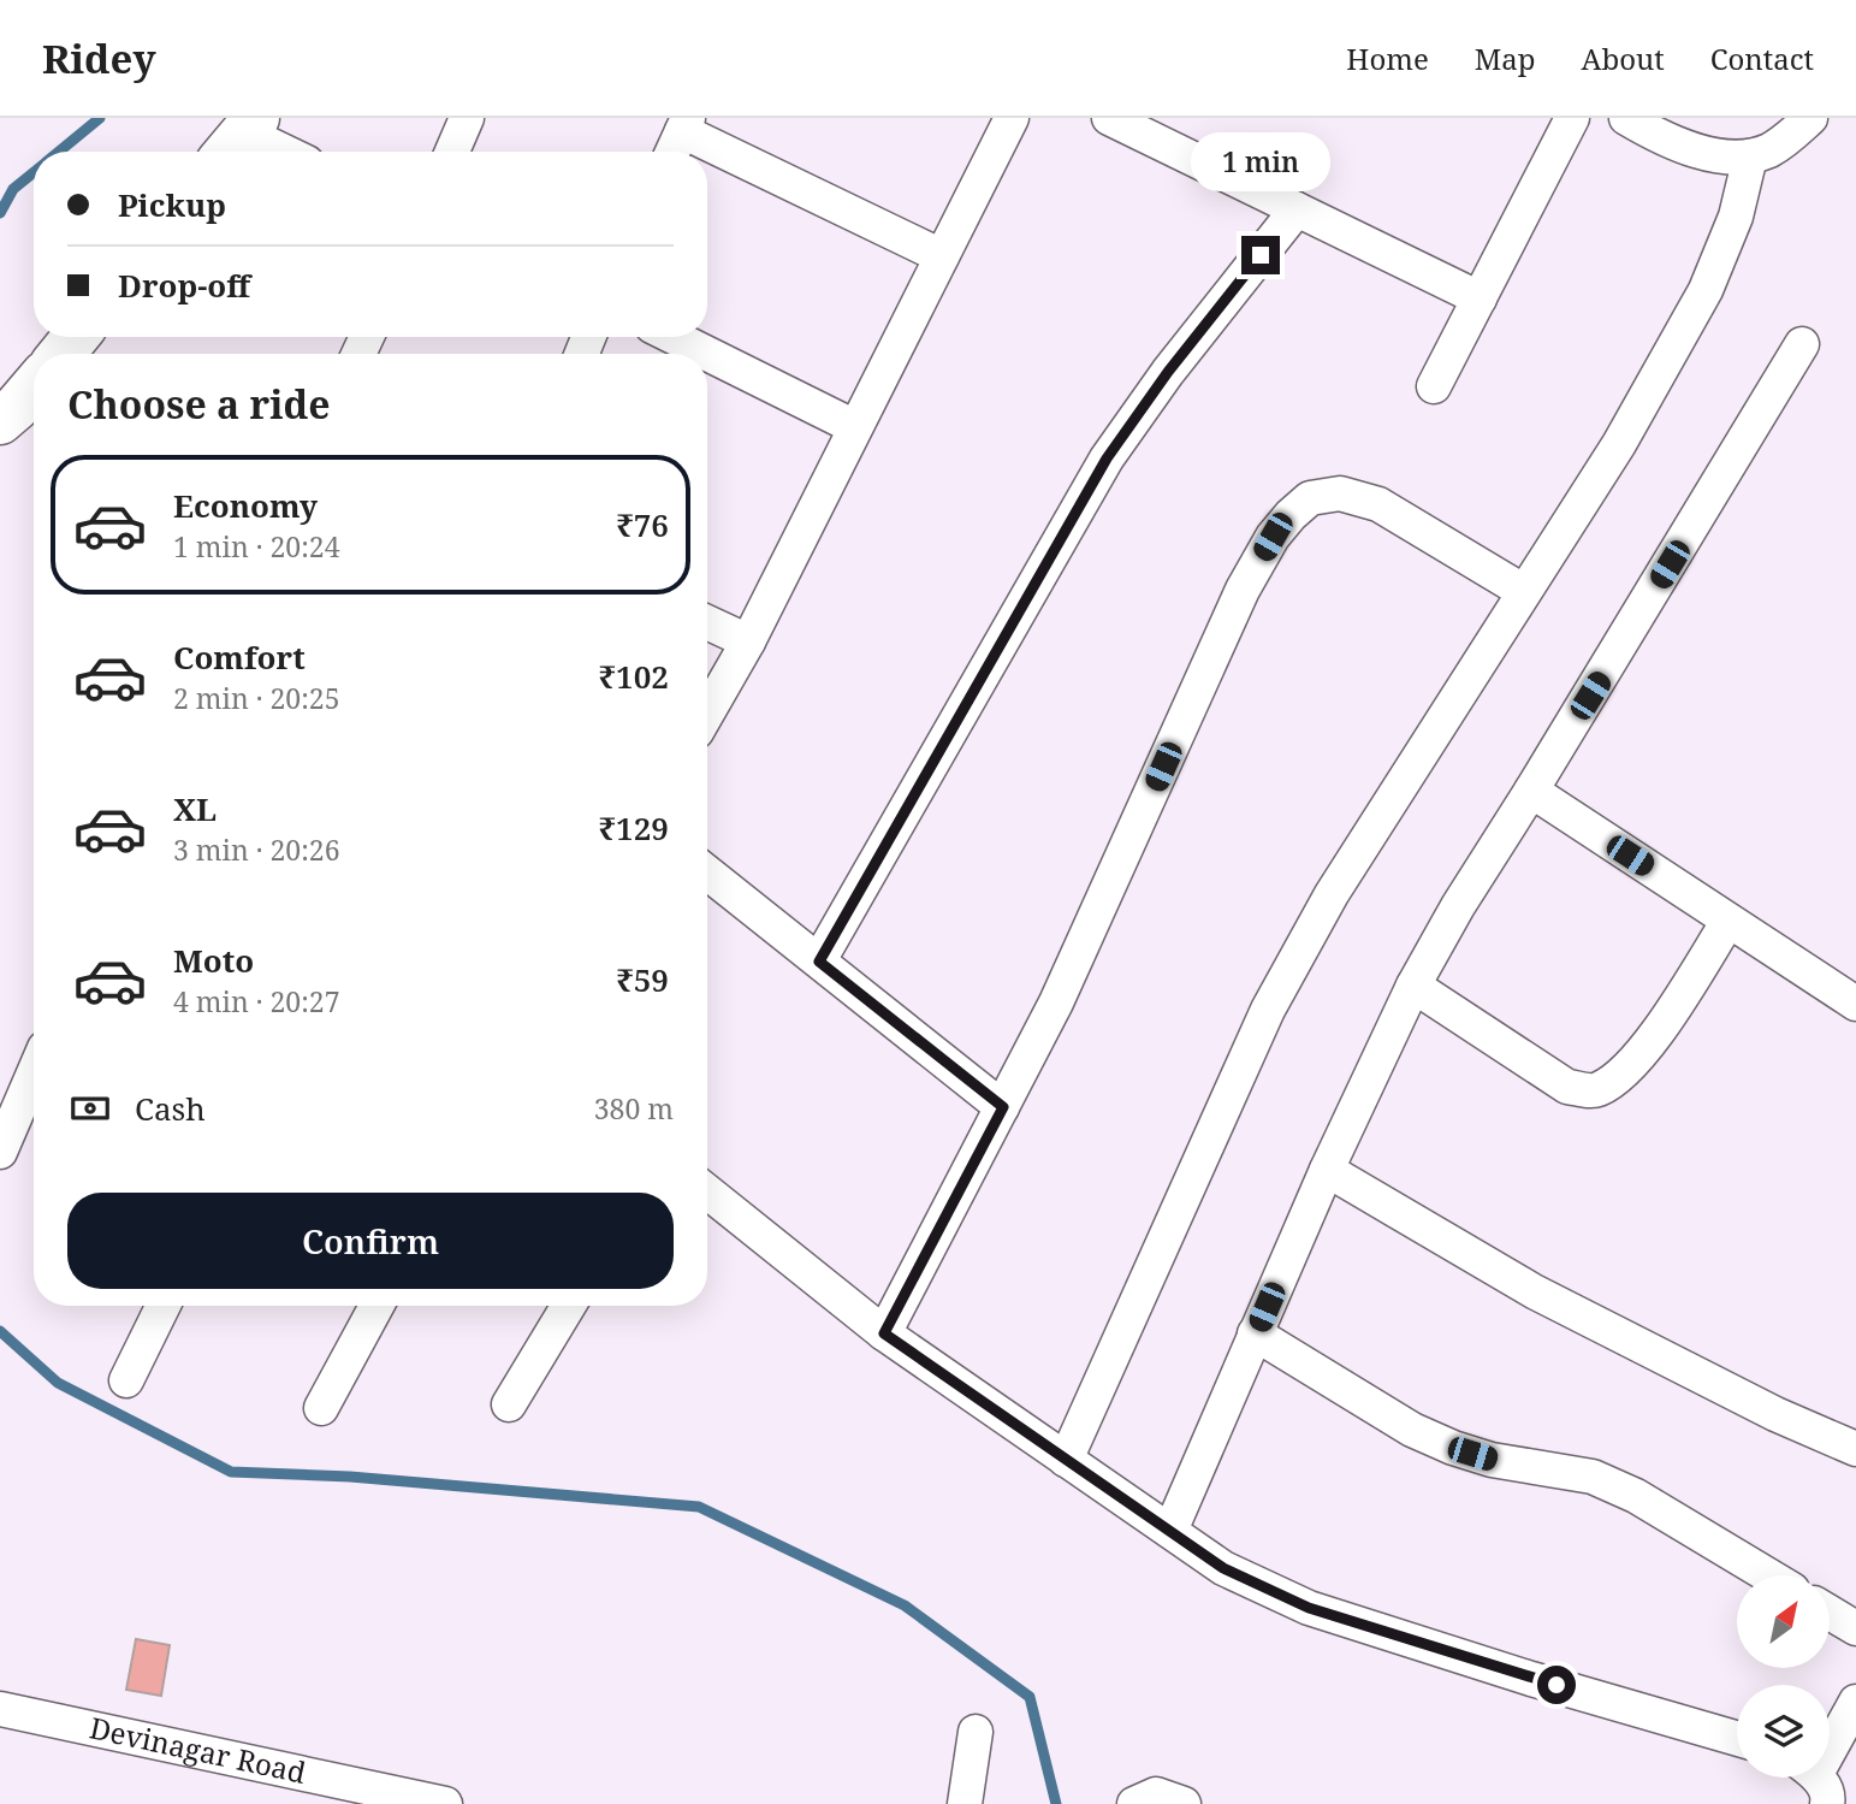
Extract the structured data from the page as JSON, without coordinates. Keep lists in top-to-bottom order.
{
  "streets": {
    "street": ["Devinagar Road"]
  },
  "north": "top right",
  "page": {
    "header": "Ridey",
    "nav": [
      "Home",
      "Map",
      "About",
      "Contact"
    ],
    "bubble": "1 min",
    "banner": ["Pickup", "Drop-off"],
    "heading": "Choose a ride",
    "list": [
      {
        "name": "Economy",
        "note": "1 min · 20:24",
        "value": "₹76"
      },
      {
        "name": "Comfort",
        "note": "2 min · 20:25",
        "value": "₹102"
      },
      {
        "name": "XL",
        "note": "3 min · 20:26",
        "value": "₹129"
      },
      {
        "name": "Moto",
        "note": "4 min · 20:27",
        "value": "₹59"
      }
    ],
    "pay": ["Cash", "380 m"],
    "buttons": "Confirm"
  }
}
